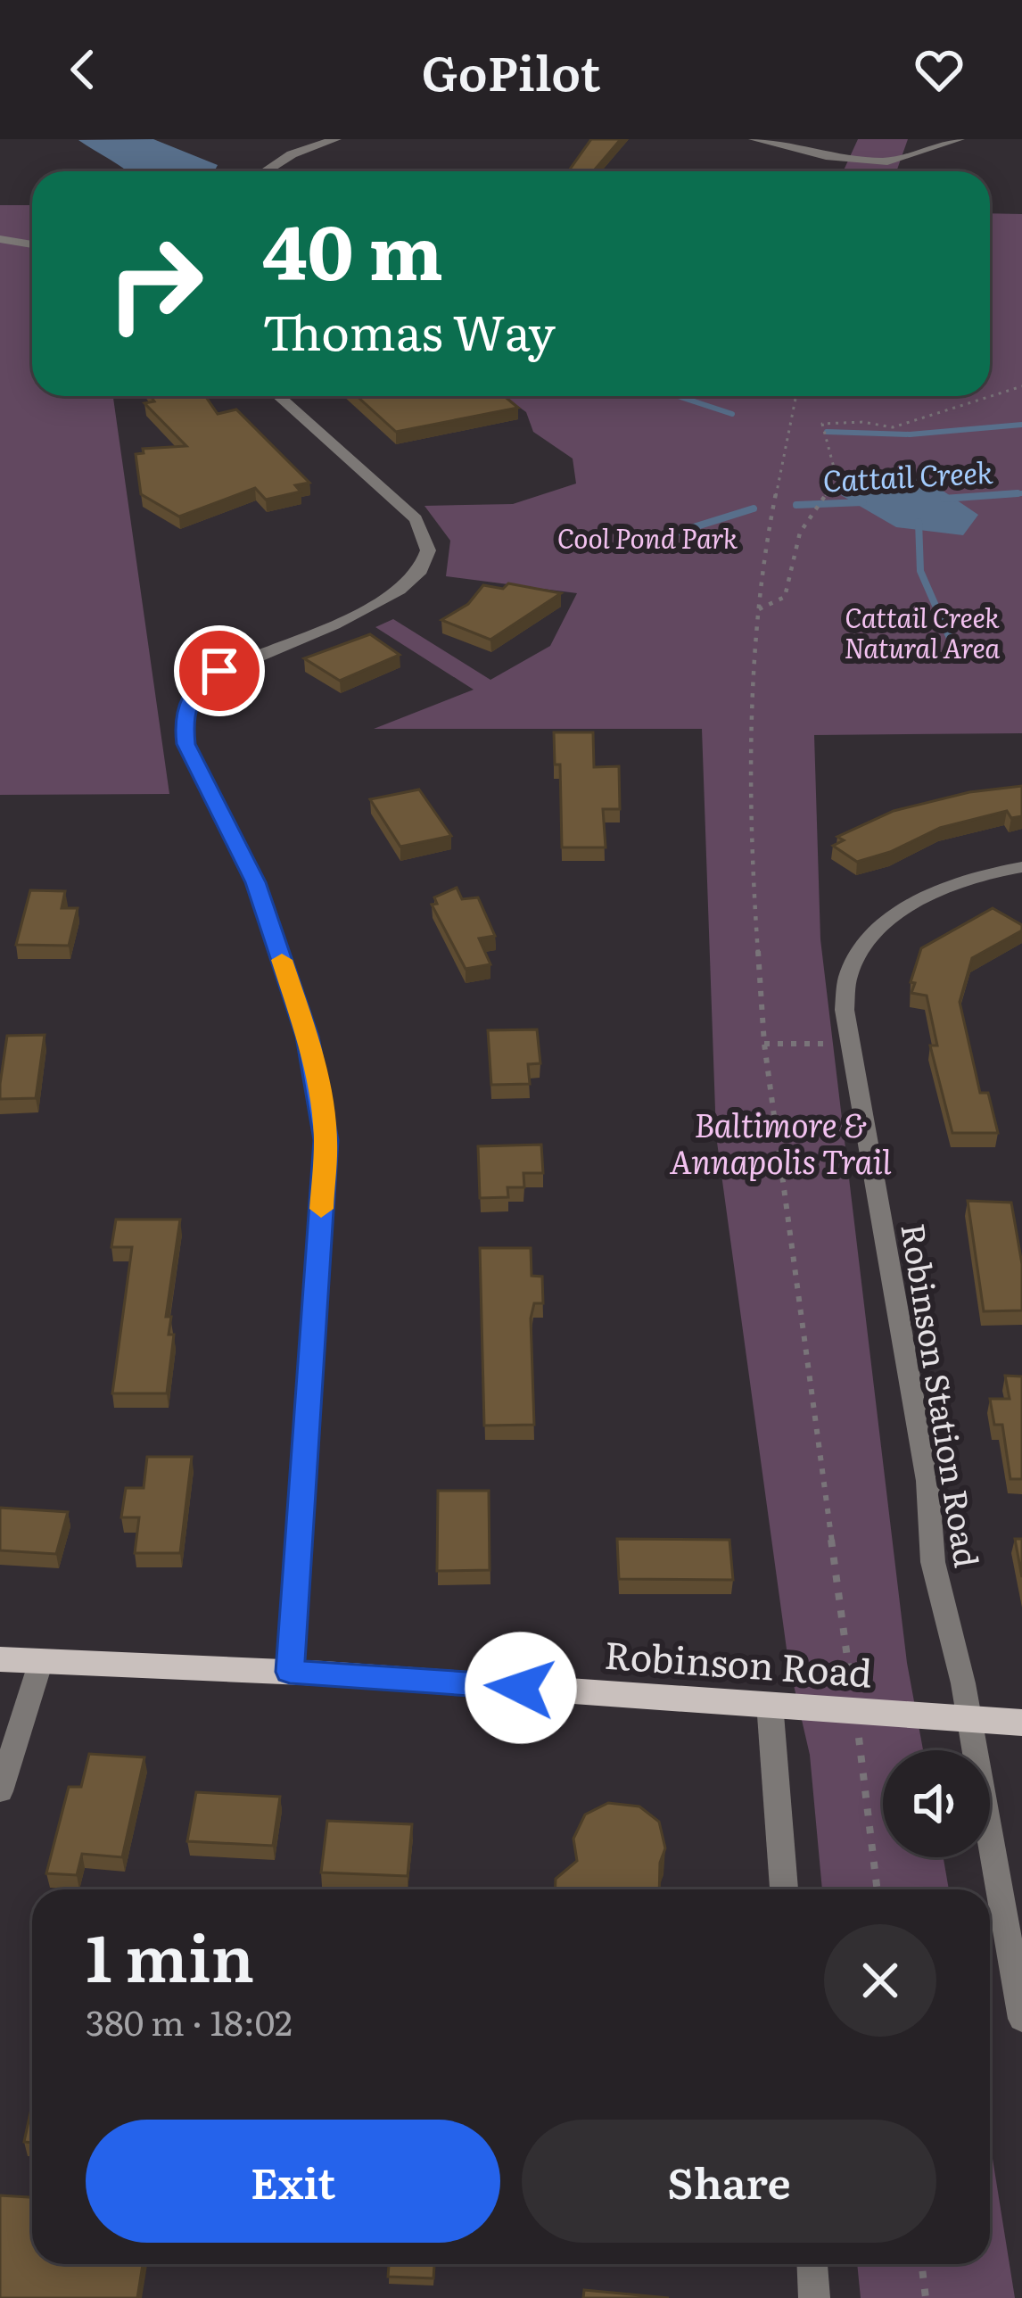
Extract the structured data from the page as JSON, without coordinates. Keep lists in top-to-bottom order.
{
  "streets": {
    "main road": ["Robinson Road"],
    "street": ["Robinson Station Road"]
  },
  "crossings": [
    ["Robinson Station Road", "Robinson Road"]
  ],
  "water": ["Cattail Creek"],
  "parks": ["Cool Pond Park", "Cattail Creek Natural Area", "Baltimore & Annapolis Trail"],
  "page": {
    "header": "GoPilot",
    "turn": ["40 m", "Thomas Way"],
    "heading": ["1 min", "380 m · 18:02"],
    "buttons": ["Exit", "Share"]
  }
}
